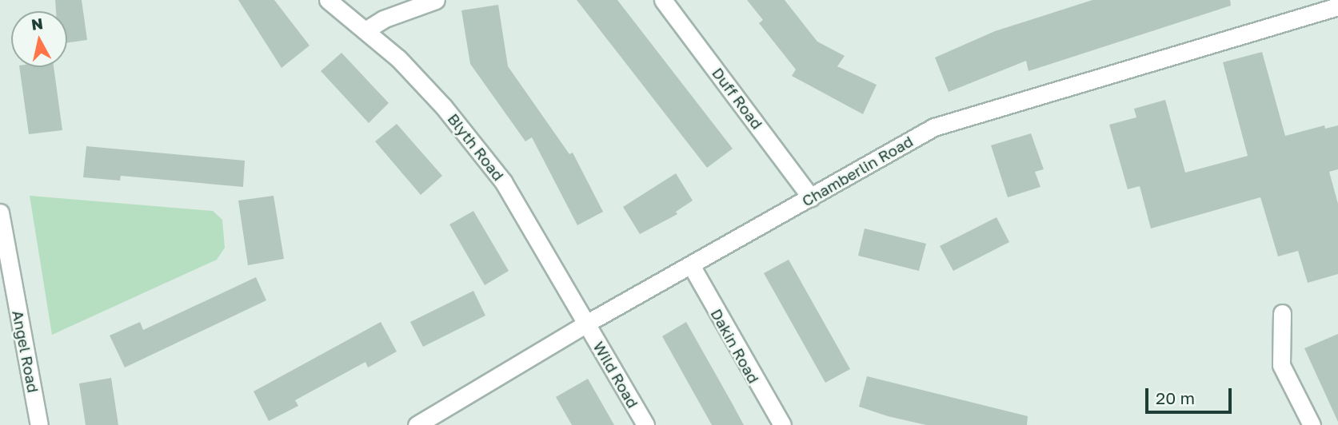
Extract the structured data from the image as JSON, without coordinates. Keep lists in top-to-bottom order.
{
  "streets": {
    "street": [
      "Duff Road",
      "Blyth Road",
      "Chamberlin Road",
      "Dakin Road",
      "Angel Road",
      "Wild Road"
    ]
  },
  "crossings": [
    ["Duff Road", "Chamberlin Road"],
    ["Blyth Road", "Chamberlin Road"],
    ["Blyth Road", "Wild Road"],
    ["Chamberlin Road", "Dakin Road"],
    ["Chamberlin Road", "Wild Road"]
  ],
  "scale_bar": "20 m",
  "north": "top"
}
